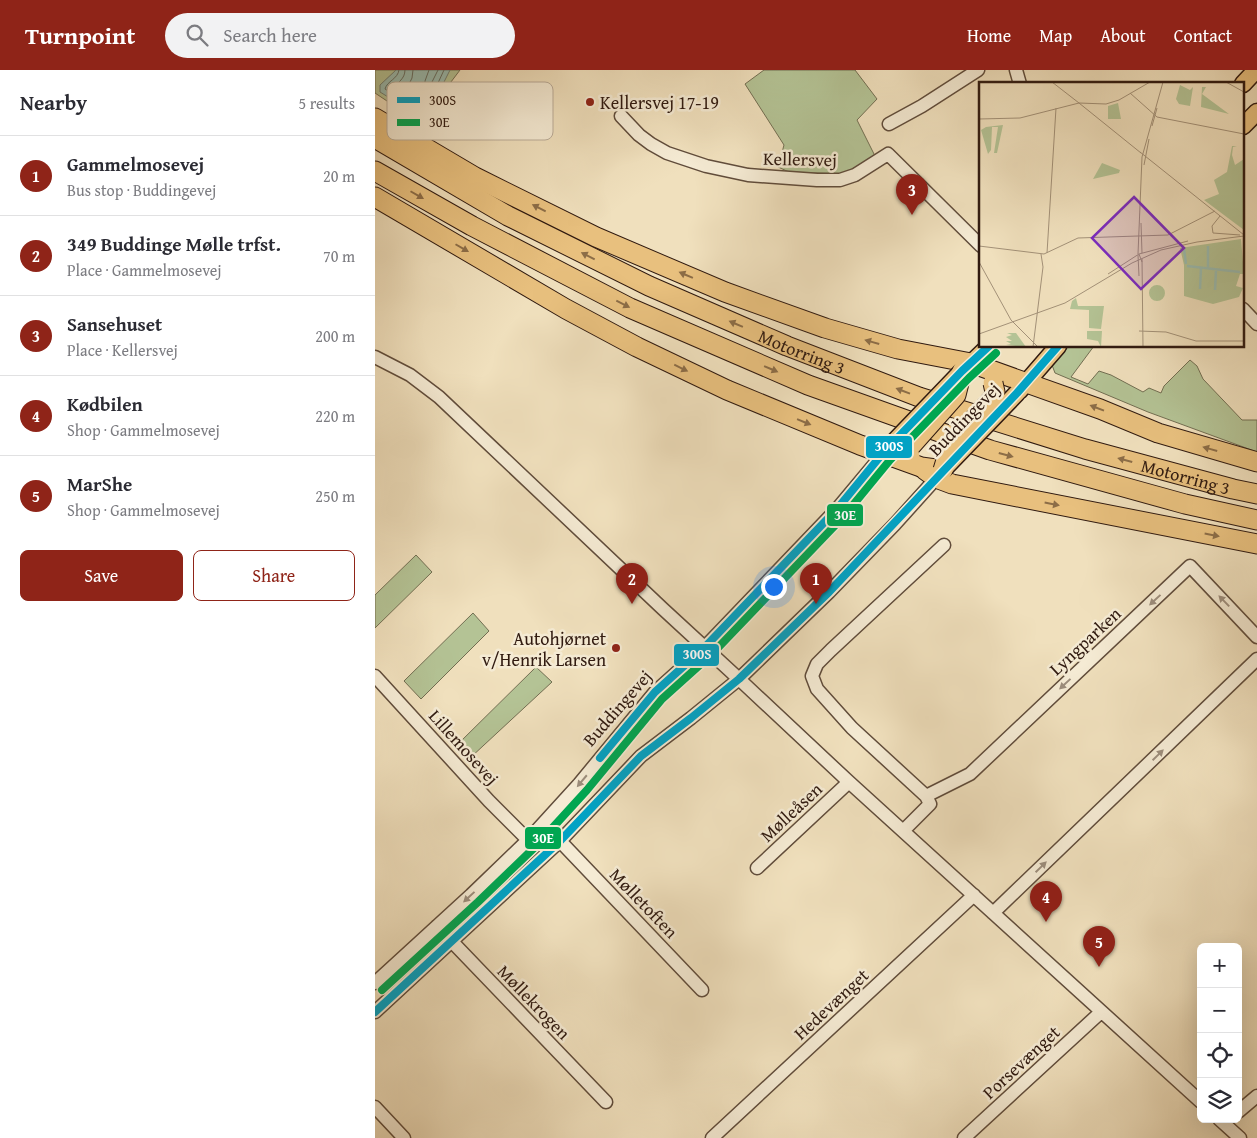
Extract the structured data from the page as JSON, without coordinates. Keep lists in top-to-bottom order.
{
  "streets": {
    "highway": ["Motorring 3"],
    "main road": ["Buddingevej"],
    "street": [
      "Kellersvej",
      "Lyngparken",
      "Lillemosevej",
      "Mølleåsen",
      "Mølletoften",
      "Møllekrogen",
      "Hedevænget",
      "Porsevænget"
    ]
  },
  "crossings": [
    ["Buddingevej", "Lillemosevej"],
    ["Buddingevej", "Mølletoften"],
    ["Buddingevej", "Møllekrogen"]
  ],
  "one_way": ["Lyngparken"],
  "places": ["Kellersvej 17-19", "Autohjørnet v/Henrik Larsen"],
  "lines": ["transit line 300S", "transit line 30E"],
  "legend": ["300S", "30E"],
  "page": {
    "header": "Turnpoint",
    "search": "Search here",
    "nav": [
      "Home",
      "Map",
      "About",
      "Contact"
    ],
    "heading": ["Nearby", "5 results"],
    "list": [
      {
        "mark": "1",
        "name": "Gammelmosevej",
        "note": "Bus stop · Buddingevej",
        "value": "20 m"
      },
      {
        "mark": "2",
        "name": "349 Buddinge Mølle trfst.",
        "note": "Place · Gammelmosevej",
        "value": "70 m"
      },
      {
        "mark": "3",
        "name": "Sansehuset",
        "note": "Place · Kellersvej",
        "value": "200 m"
      },
      {
        "mark": "4",
        "name": "Kødbilen",
        "note": "Shop · Gammelmosevej",
        "value": "220 m"
      },
      {
        "mark": "5",
        "name": "MarShe",
        "note": "Shop · Gammelmosevej",
        "value": "250 m"
      }
    ],
    "pins": [
      "3",
      "1",
      "2",
      "4",
      "5"
    ],
    "buttons": ["Save", "Share"],
    "map_buttons": ["+", "−"]
  }
}
